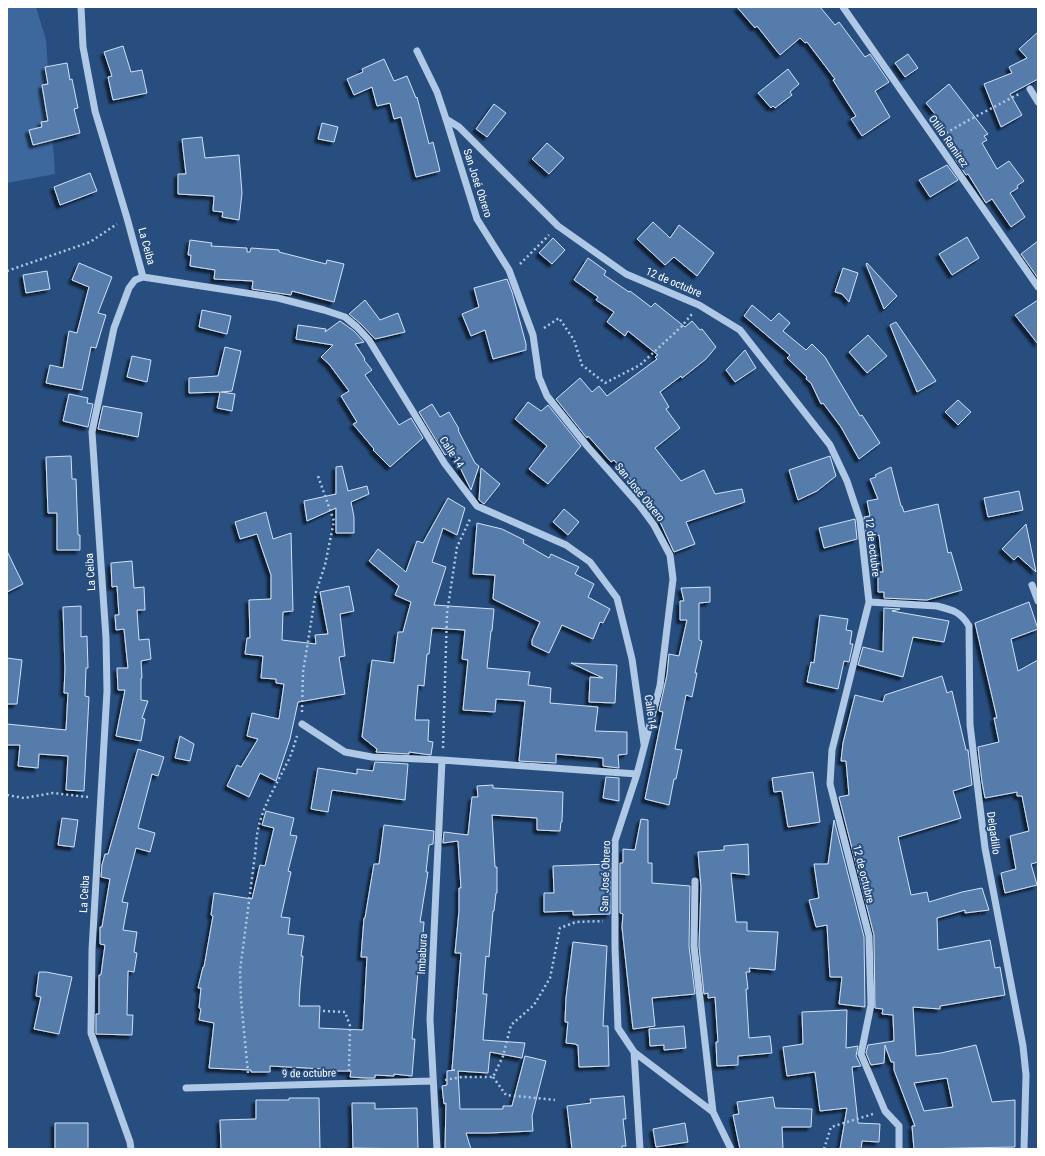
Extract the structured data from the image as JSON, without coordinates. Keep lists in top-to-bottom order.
{
  "streets": {
    "street": [
      "Otilio Ramirez",
      "San José Obrero",
      "La Ceiba",
      "12 de octubre",
      "Calle 14",
      "Delgadillo",
      "Imbabura",
      "9 de octubre"
    ]
  },
  "crossings": [
    ["San José Obrero", "12 de octubre"],
    ["San José Obrero", "Calle 14"],
    ["La Ceiba", "Calle 14"],
    ["12 de octubre", "Delgadillo"],
    ["Imbabura", "9 de octubre"]
  ]
}
